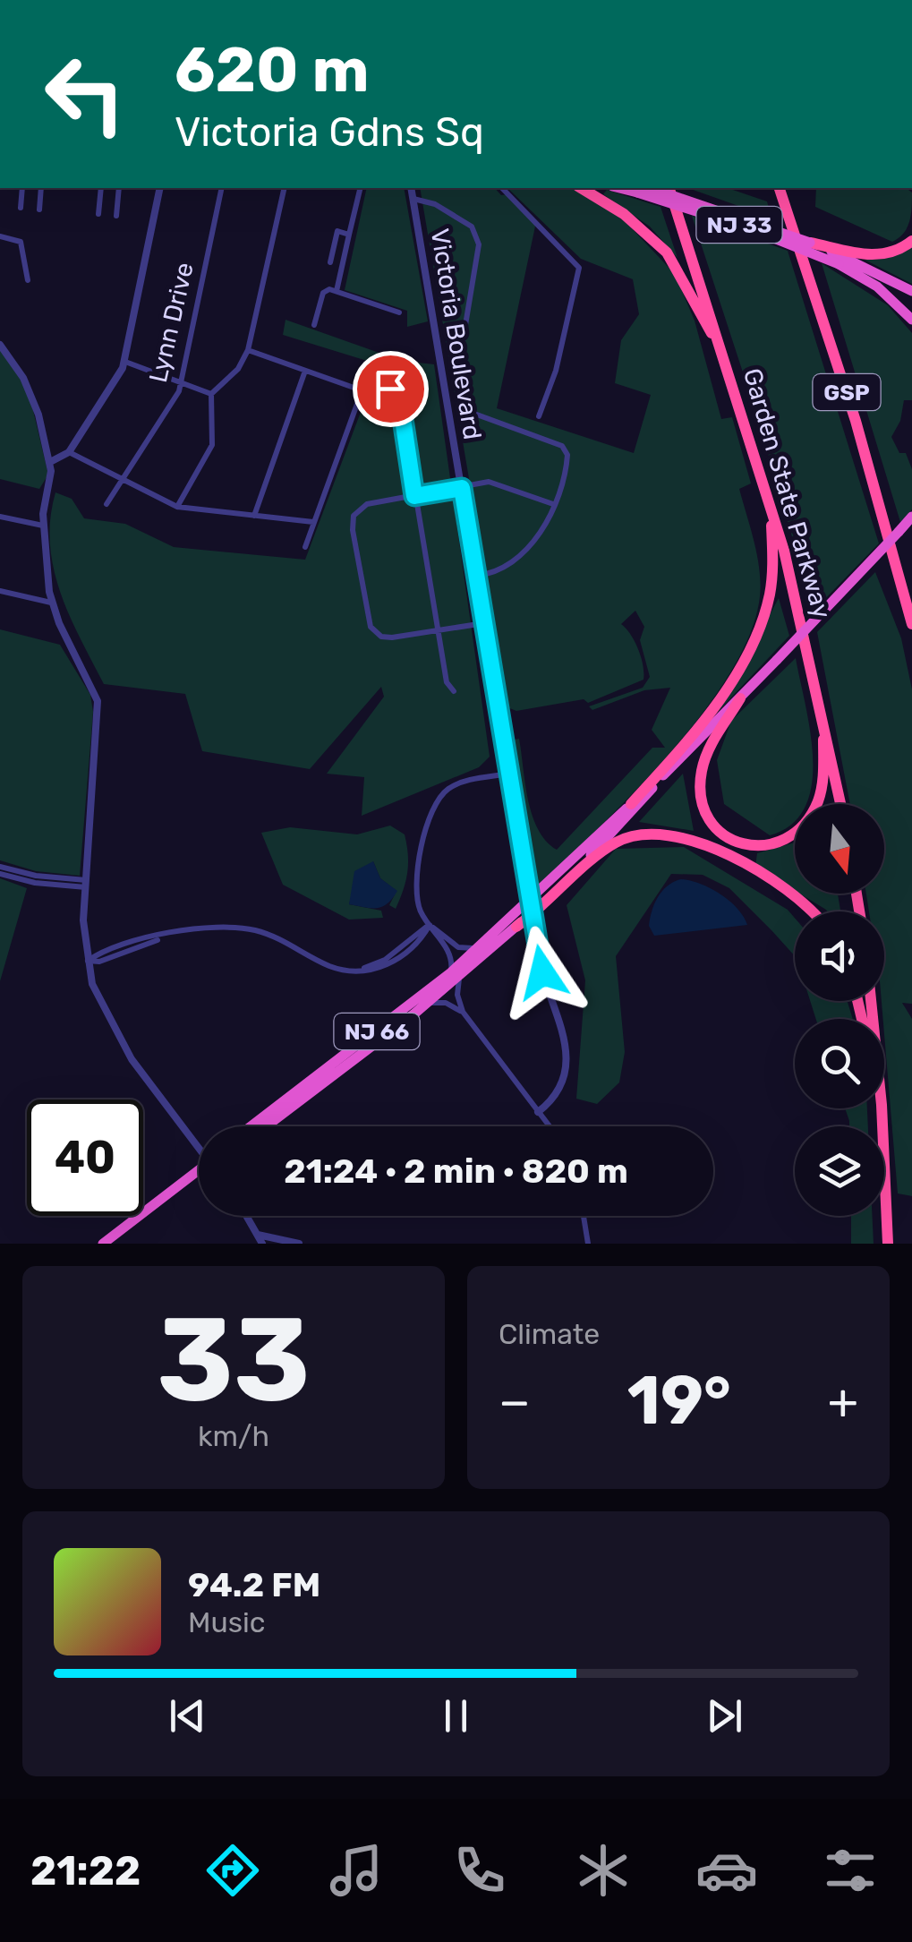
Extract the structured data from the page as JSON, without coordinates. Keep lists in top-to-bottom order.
{
  "streets": {
    "highway": [
      "NJ 33",
      "GSP",
      "Garden State Parkway",
      "NJ 66"
    ],
    "street": ["Lynn Drive", "Victoria Boulevard"]
  },
  "crossings": [
    ["NJ 33", "GSP"],
    ["GSP", "NJ 66"]
  ],
  "north": "bottom",
  "page": {
    "turn": ["620 m", "Victoria Gdns Sq"],
    "limit": "40",
    "trip": "21:24 · 2 min · 820 m",
    "tile": [
      ["33", "km/h"],
      "Climate"
    ],
    "heat": ["−", "19°", "+"],
    "song": ["94.2 FM", "Music"],
    "tabs": "21:22"
  }
}
